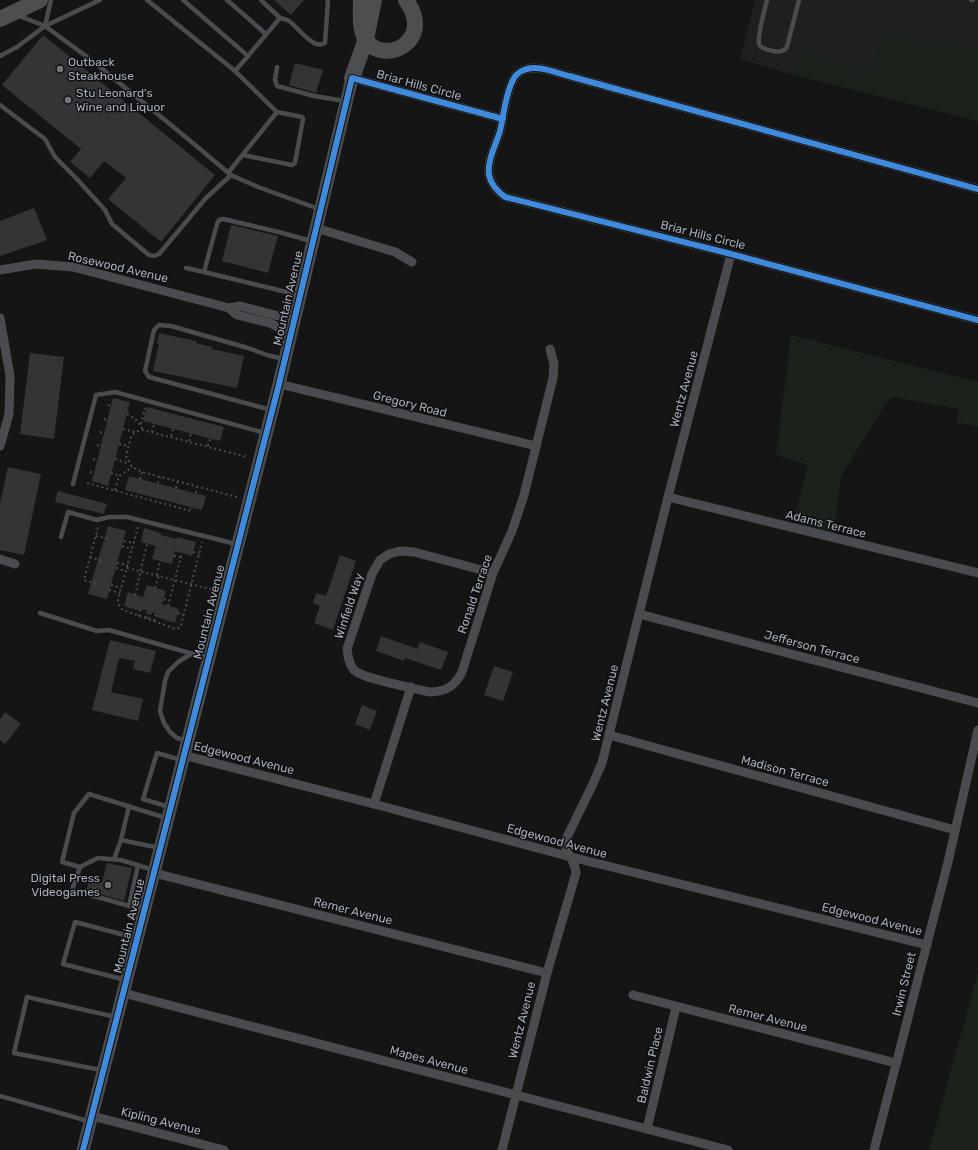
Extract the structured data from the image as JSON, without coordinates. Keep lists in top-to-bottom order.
{
  "streets": {
    "street": [
      "Briar Hills Circle",
      "Rosewood Avenue",
      "Mountain Avenue",
      "Wentz Avenue",
      "Gregory Road",
      "Adams Terrace",
      "Ronald Terrace",
      "Winfield Way",
      "Jefferson Terrace",
      "Edgewood Avenue",
      "Madison Terrace",
      "Remer Avenue",
      "Irwin Street",
      "Mapes Avenue",
      "Baldwin Place",
      "Kipling Avenue"
    ]
  },
  "crossings": [
    ["Briar Hills Circle", "Mountain Avenue"],
    ["Briar Hills Circle", "Wentz Avenue"],
    ["Rosewood Avenue", "Mountain Avenue"],
    ["Mountain Avenue", "Gregory Road"],
    ["Mountain Avenue", "Edgewood Avenue"],
    ["Mountain Avenue", "Remer Avenue"],
    ["Mountain Avenue", "Mapes Avenue"],
    ["Mountain Avenue", "Kipling Avenue"],
    ["Wentz Avenue", "Adams Terrace"],
    ["Wentz Avenue", "Jefferson Terrace"],
    ["Wentz Avenue", "Edgewood Avenue"],
    ["Wentz Avenue", "Madison Terrace"],
    ["Wentz Avenue", "Remer Avenue"],
    ["Wentz Avenue", "Mapes Avenue"],
    ["Gregory Road", "Ronald Terrace"],
    ["Ronald Terrace", "Winfield Way"],
    ["Edgewood Avenue", "Irwin Street"],
    ["Madison Terrace", "Irwin Street"],
    ["Remer Avenue", "Irwin Street"],
    ["Remer Avenue", "Baldwin Place"],
    ["Mapes Avenue", "Baldwin Place"]
  ],
  "places": ["Outback Steakhouse", "Stu Leonard's Wine and Liquor", "Digital Press Videogames"]
}
